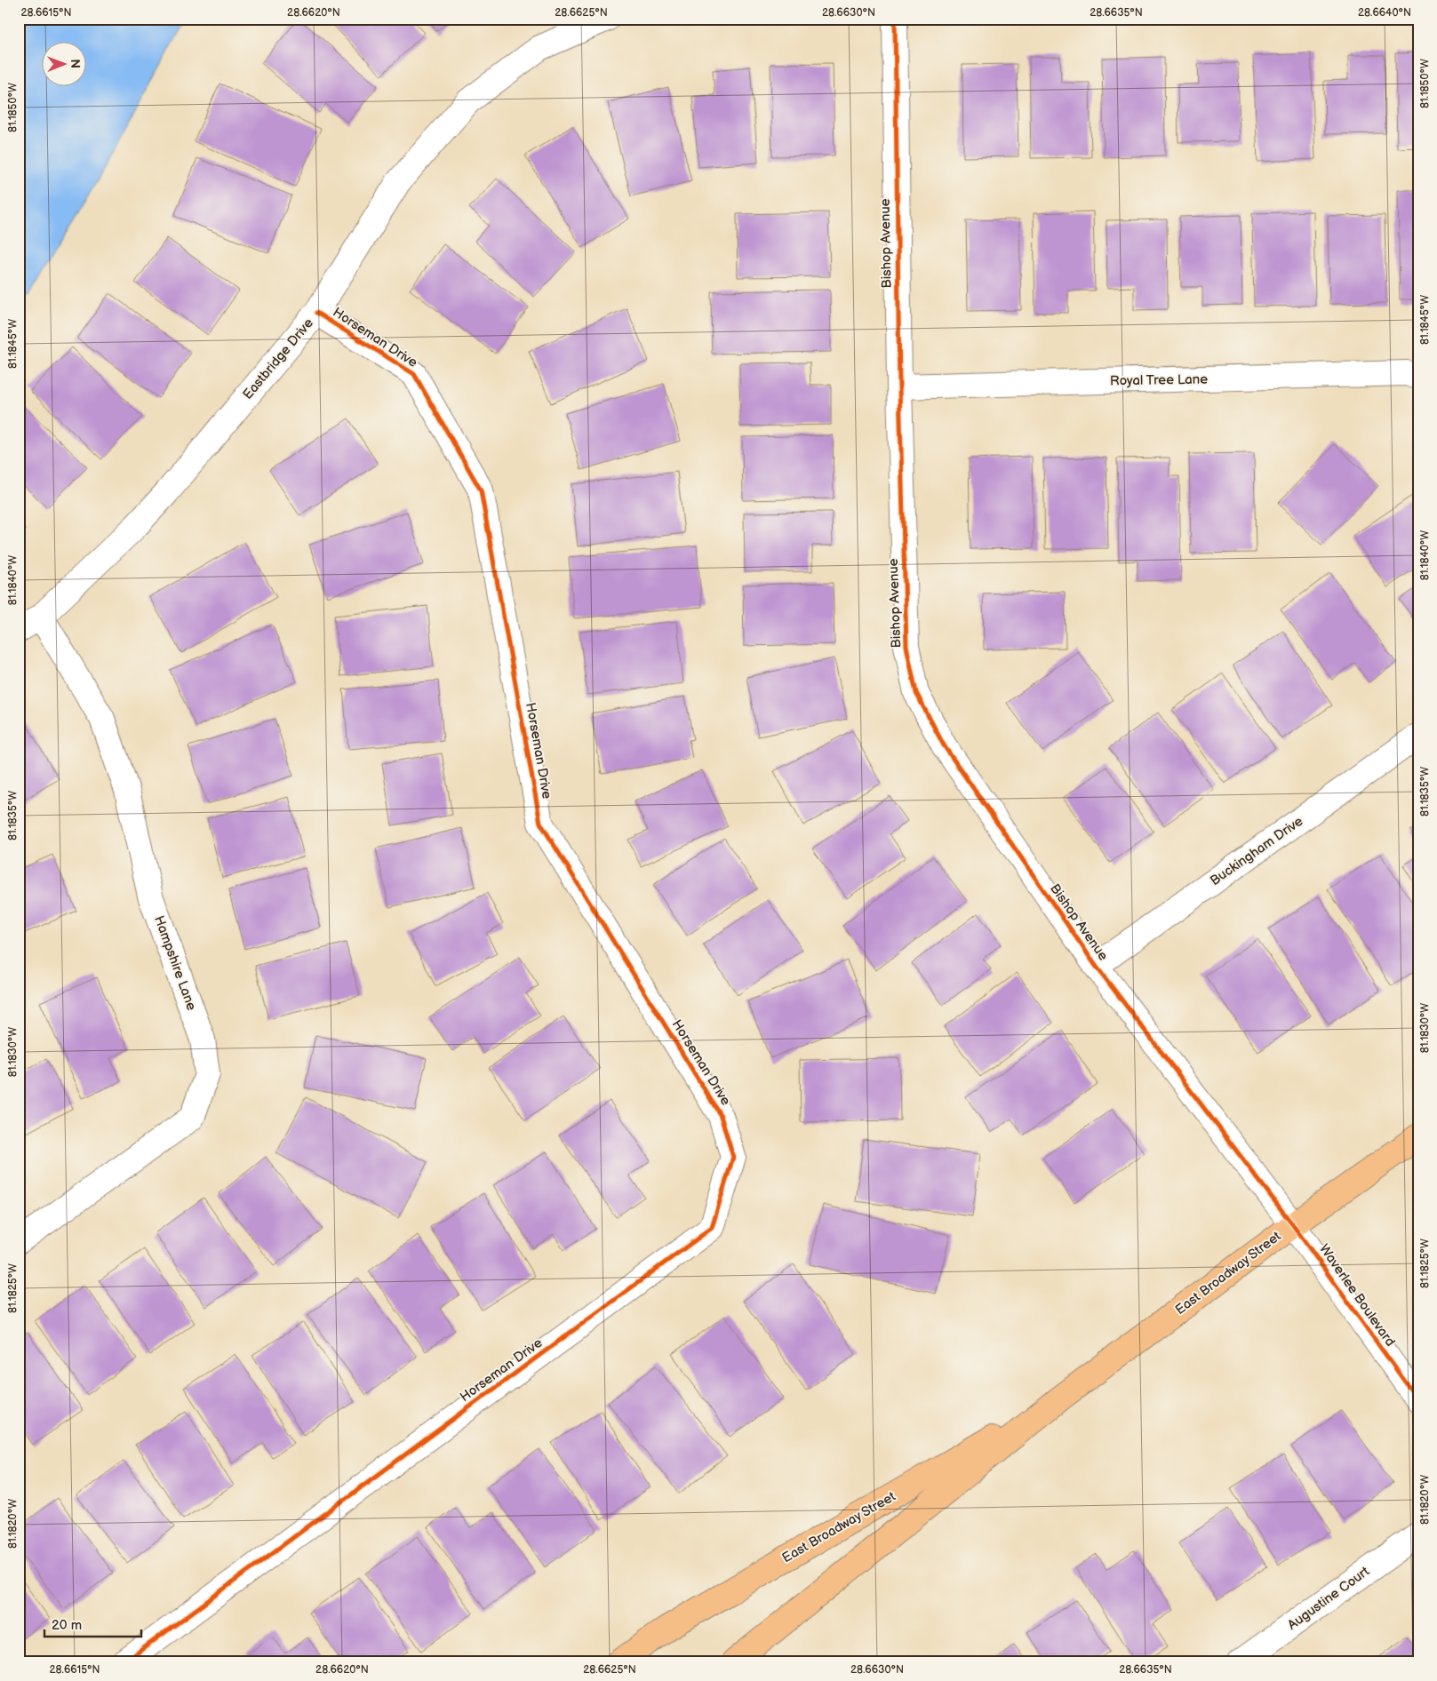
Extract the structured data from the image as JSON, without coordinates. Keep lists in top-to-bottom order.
{
  "streets": {
    "main road": ["East Broadway Street"],
    "street": [
      "Bishop Avenue",
      "Horseman Drive",
      "Eastbridge Drive",
      "Royal Tree Lane",
      "Buckingham Drive",
      "Hampshire Lane",
      "Waverlee Boulevard",
      "Augustine Court"
    ]
  },
  "crossings": [
    ["Bishop Avenue", "Royal Tree Lane"],
    ["Bishop Avenue", "Buckingham Drive"],
    ["Bishop Avenue", "East Broadway Street"],
    ["Bishop Avenue", "Waverlee Boulevard"],
    ["Horseman Drive", "Eastbridge Drive"],
    ["Eastbridge Drive", "Hampshire Lane"],
    ["East Broadway Street", "Waverlee Boulevard"]
  ],
  "scale_bar": "20 m",
  "north": "right",
  "coordinates": [
    "28.6615°N",
    "28.6620°N",
    "28.6625°N",
    "28.6630°N",
    "28.6635°N",
    "28.6640°N",
    "81.1850°W",
    "81.1845°W",
    "81.1840°W",
    "81.1835°W",
    "81.1830°W",
    "81.1825°W",
    "81.1820°W"
  ]
}
